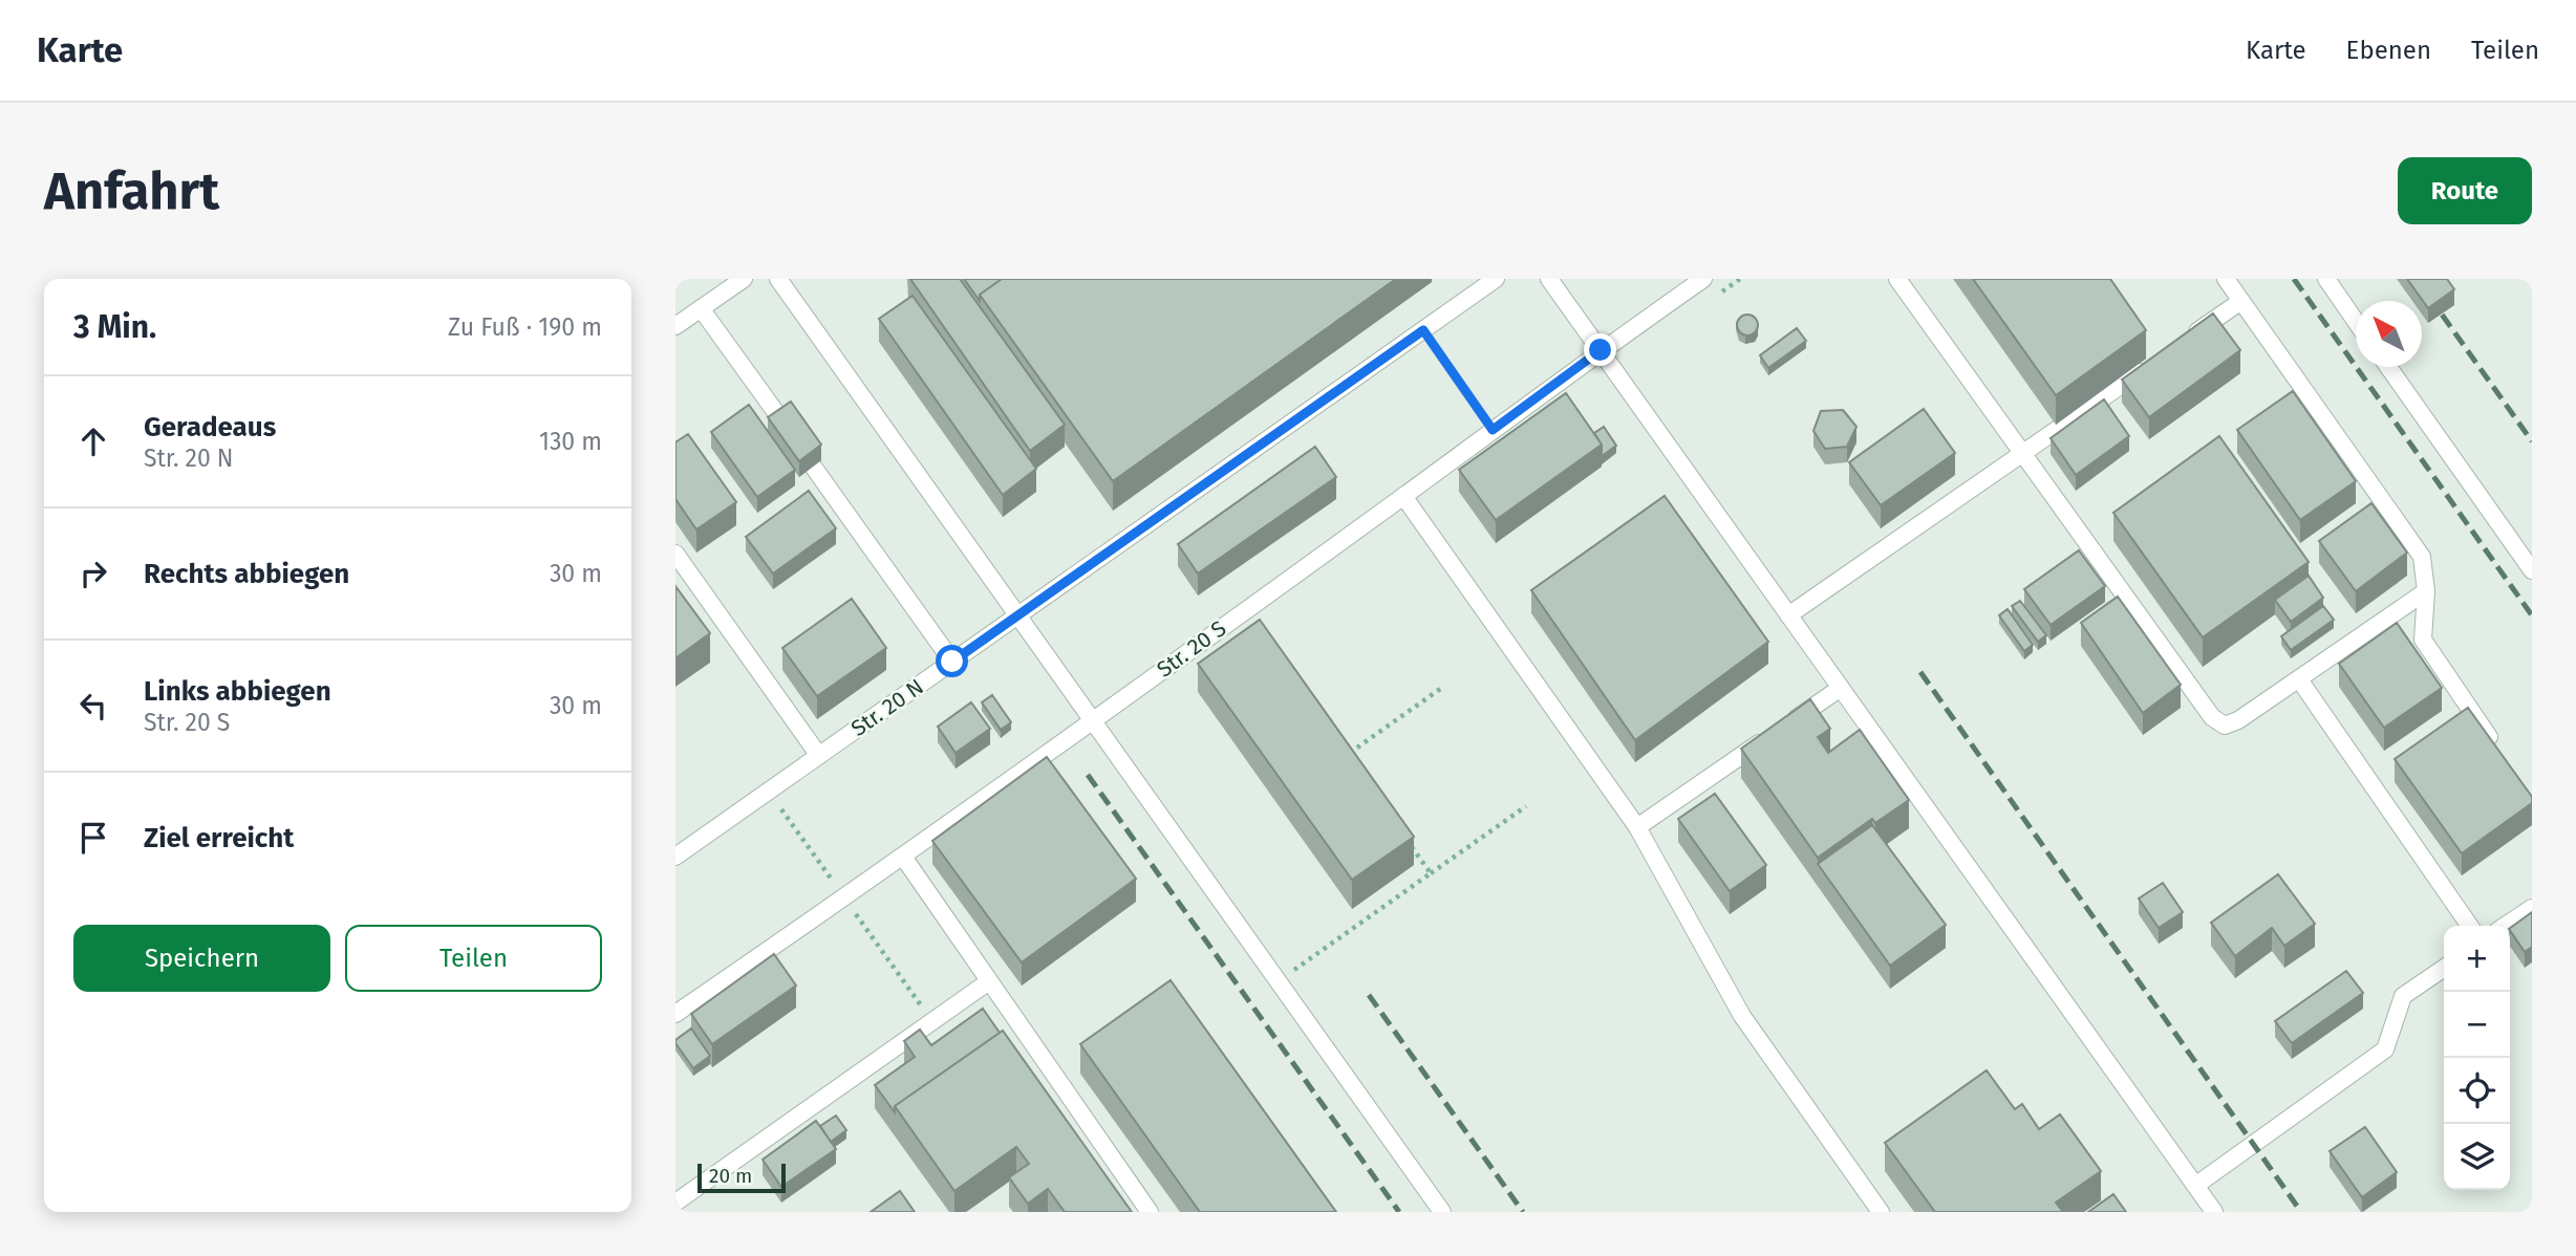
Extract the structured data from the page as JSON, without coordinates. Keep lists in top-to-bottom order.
{
  "streets": {
    "lane": ["Str. 20 S", "Str. 20 N"]
  },
  "scale_bar": "20 m",
  "north": "top left",
  "page": {
    "header": "Karte",
    "nav": ["Karte", "Ebenen", "Teilen"],
    "buttons": [
      "Route",
      ["Speichern", "Teilen"]
    ],
    "title": "Anfahrt",
    "heading": ["3 Min.", "Zu Fuß · 190 m"],
    "list": [
      ["Geradeaus", "Str. 20 N", "130 m"],
      ["Rechts abbiegen", "30 m"],
      ["Links abbiegen", "Str. 20 S", "30 m"],
      "Ziel erreicht"
    ],
    "map_buttons": ["+", "−"],
    "scale": "20 m"
  }
}
